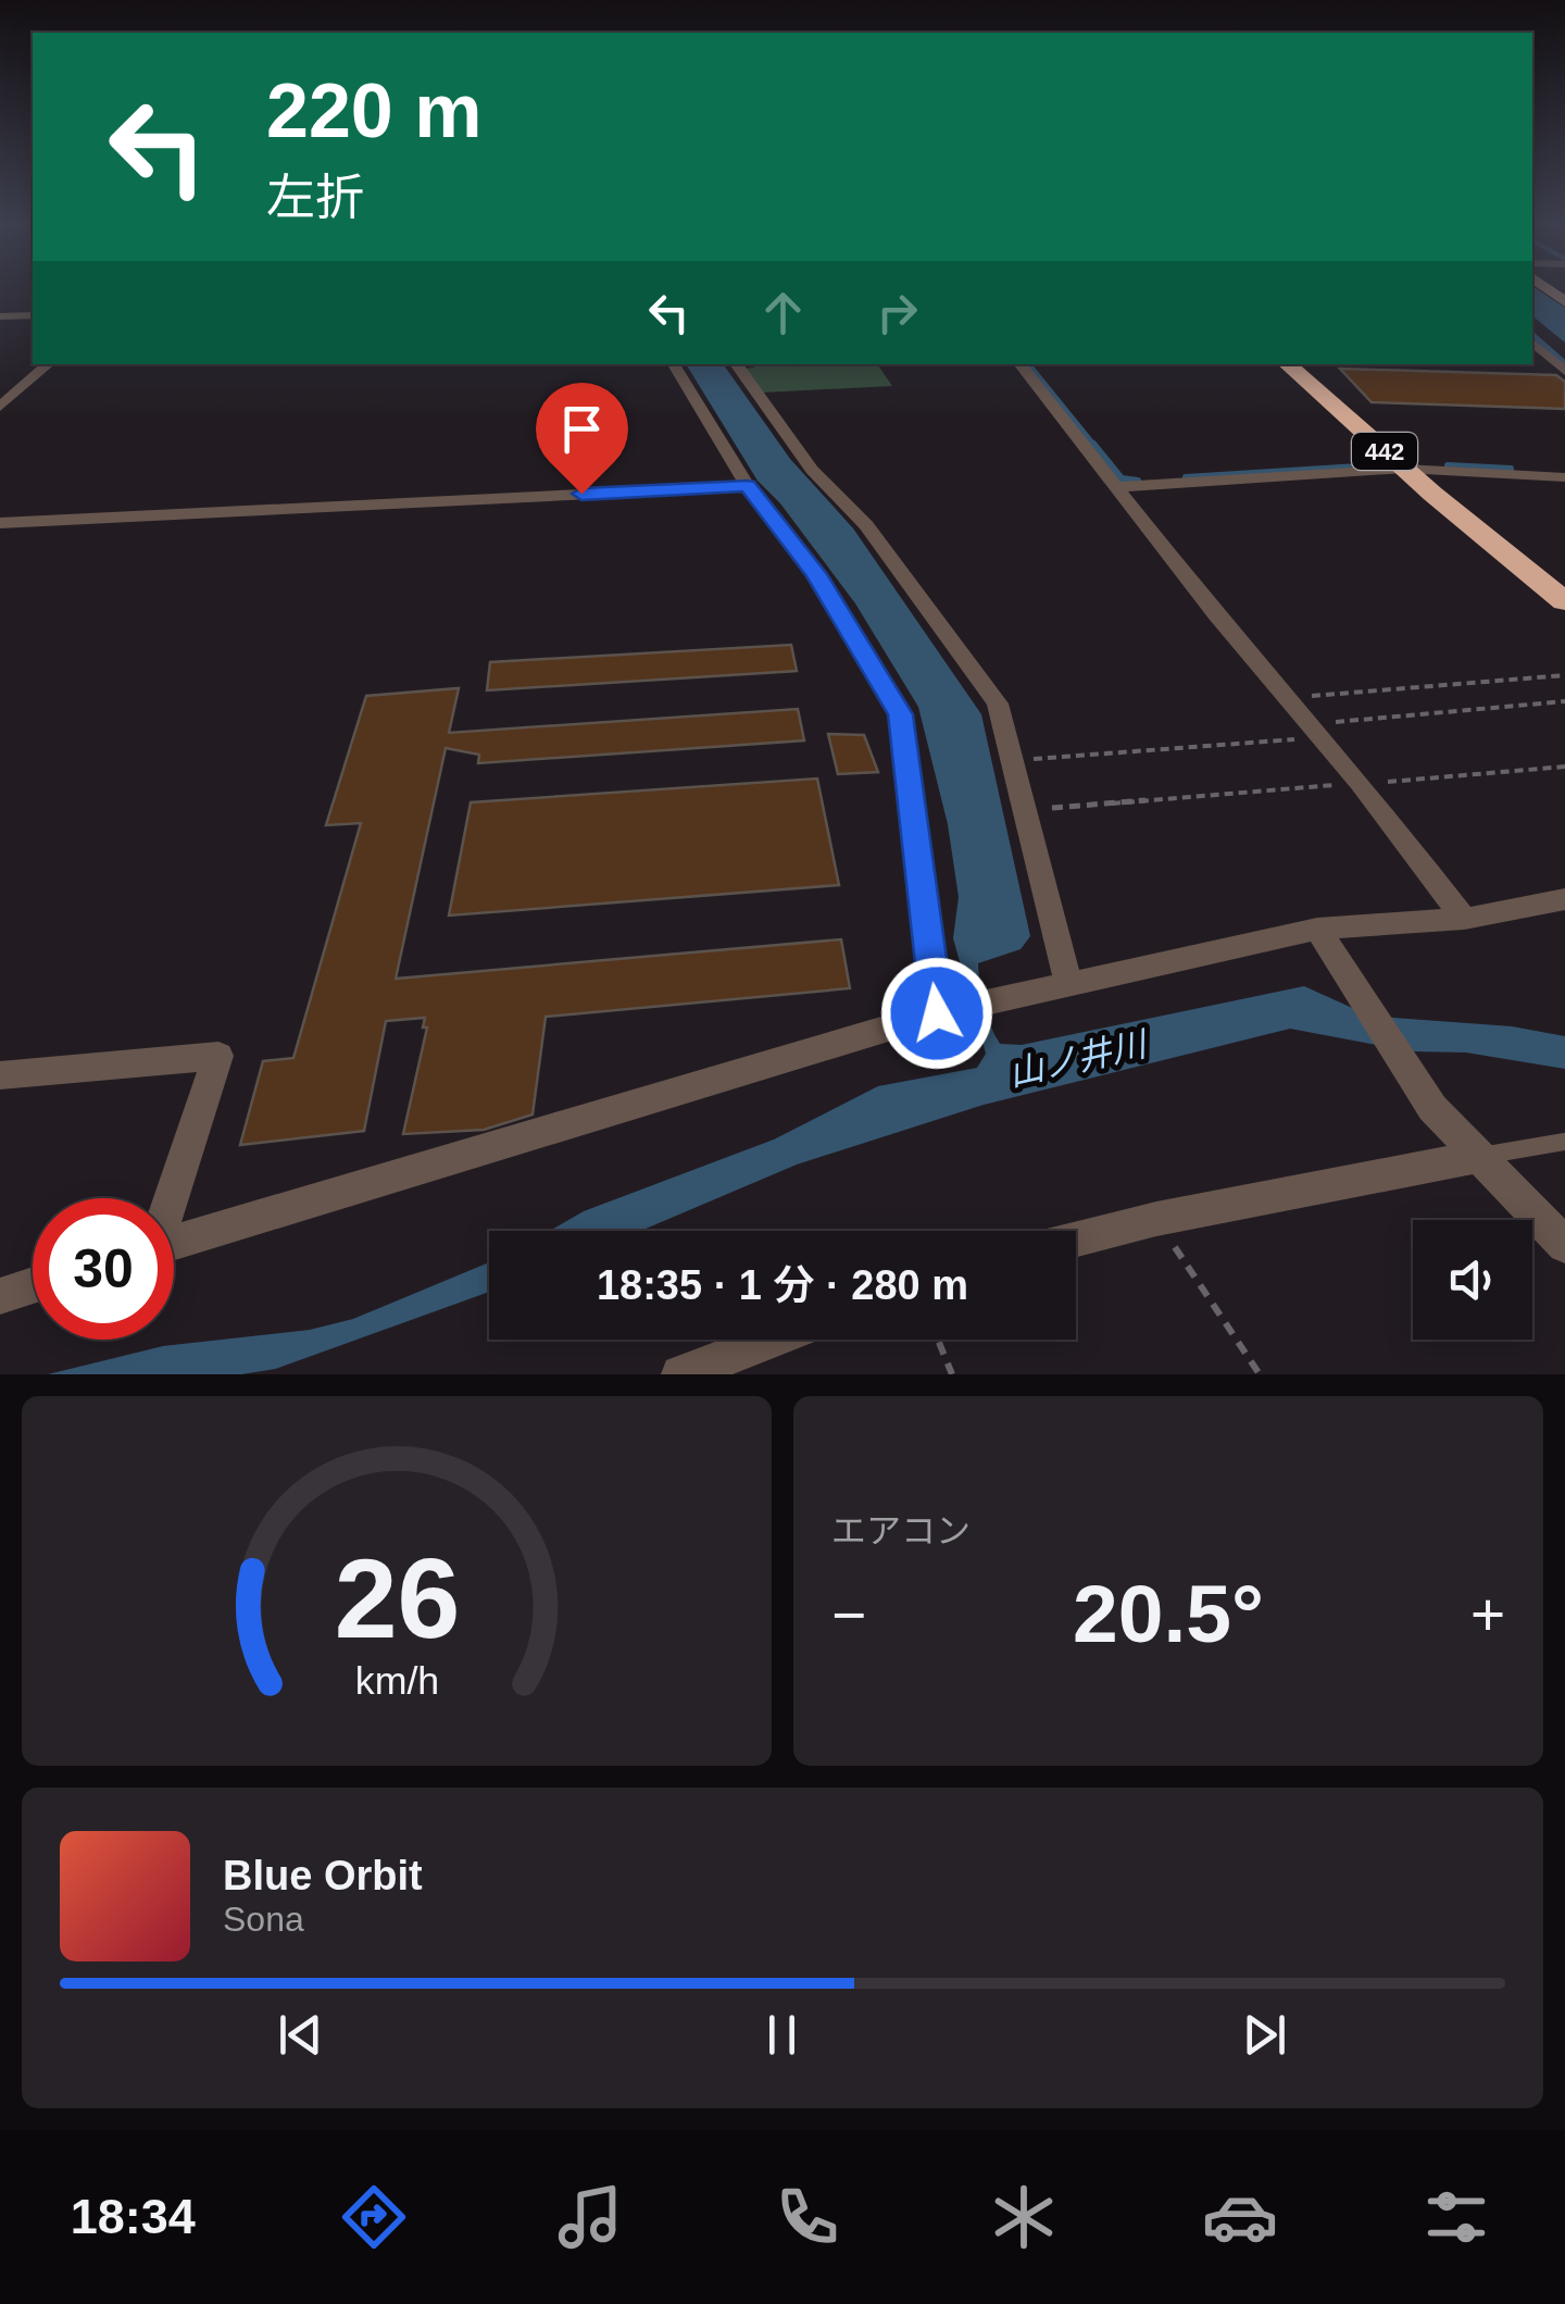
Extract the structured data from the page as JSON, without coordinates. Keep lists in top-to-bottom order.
{
  "streets": {
    "highway": ["442"]
  },
  "water": ["山ノ井川"],
  "page": {
    "turn": ["220 m", "左折"],
    "limit": "30",
    "trip": "18:35 · 1 分 · 280 m",
    "tile": "エアコン",
    "heat": ["−", "20.5°", "+"],
    "song": ["Blue Orbit", "Sona"],
    "tabs": "18:34",
    "gauge": ["26", "km/h"]
  }
}
